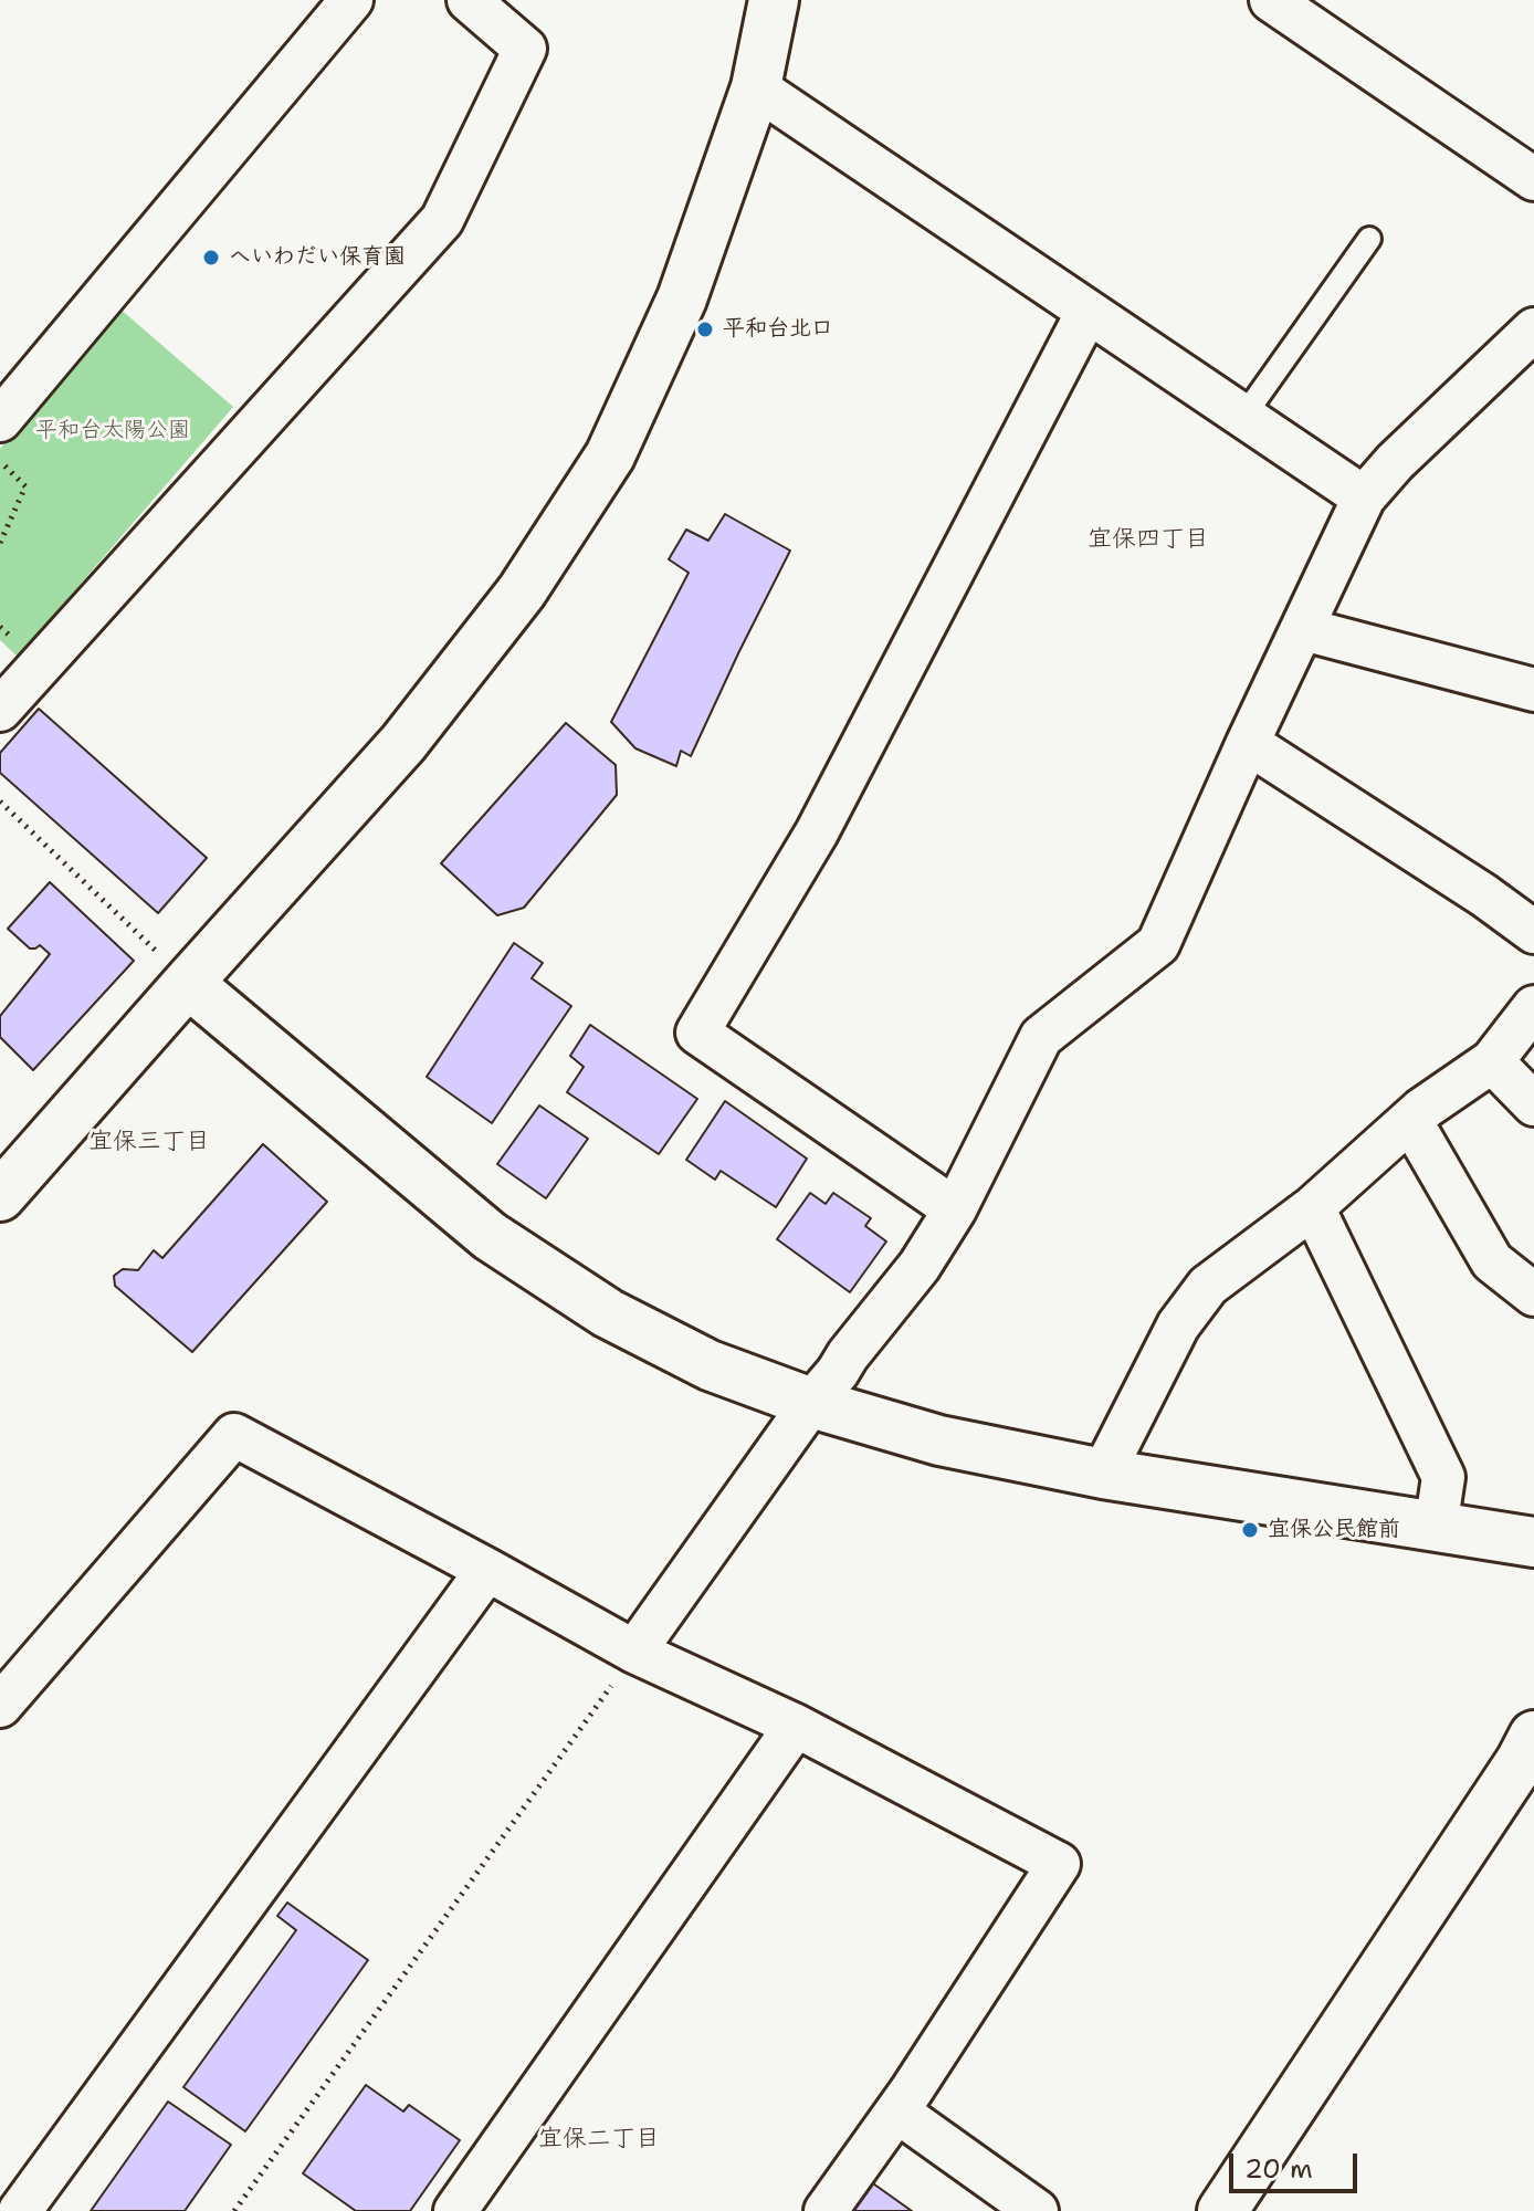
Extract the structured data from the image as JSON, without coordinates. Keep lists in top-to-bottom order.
{
  "districts": ["宜保四丁目", "宜保三丁目", "宜保二丁目"],
  "parks": ["平和台太陽公園"],
  "places": ["へいわだい保育園", "平和台北口", "宜保公民館前"],
  "scale_bar": "20 m"
}
